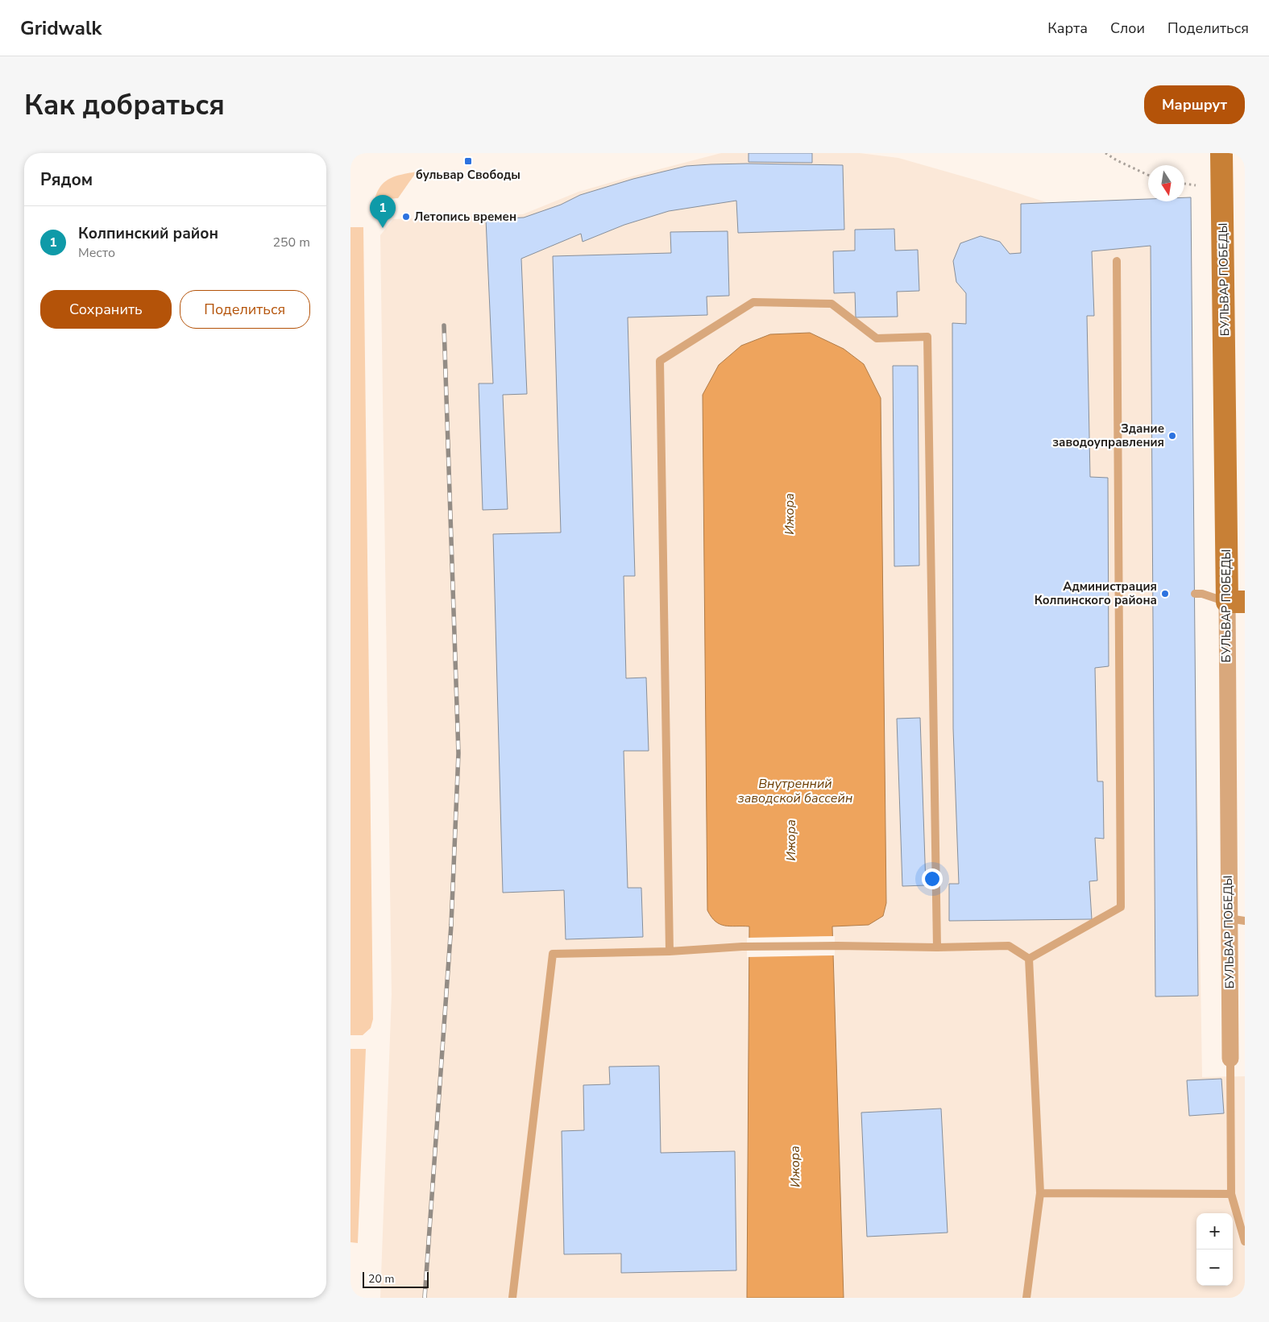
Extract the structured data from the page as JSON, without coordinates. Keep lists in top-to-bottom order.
{
  "streets": {
    "main road": ["БУЛЬВАР ПОБЕДЫ"]
  },
  "water": ["Ижора", "Внутренний заводской бассейн"],
  "places": {
    "transit": ["бульвар Свободы"],
    "other": ["Летопись времен", "Здание заводоуправления", "Администрация Колпинского района"]
  },
  "scale_bar": "20 m",
  "north": "bottom",
  "page": {
    "header": "Gridwalk",
    "nav": ["Карта", "Слои", "Поделиться"],
    "buttons": [
      "Маршрут",
      ["Сохранить", "Поделиться"]
    ],
    "title": "Как добраться",
    "heading": "Рядом",
    "pins": "1",
    "list": [
      {
        "mark": "1",
        "name": "Колпинский район",
        "note": "Место",
        "value": "250 m"
      }
    ],
    "map_buttons": ["+", "−"],
    "scale": "20 m"
  }
}
